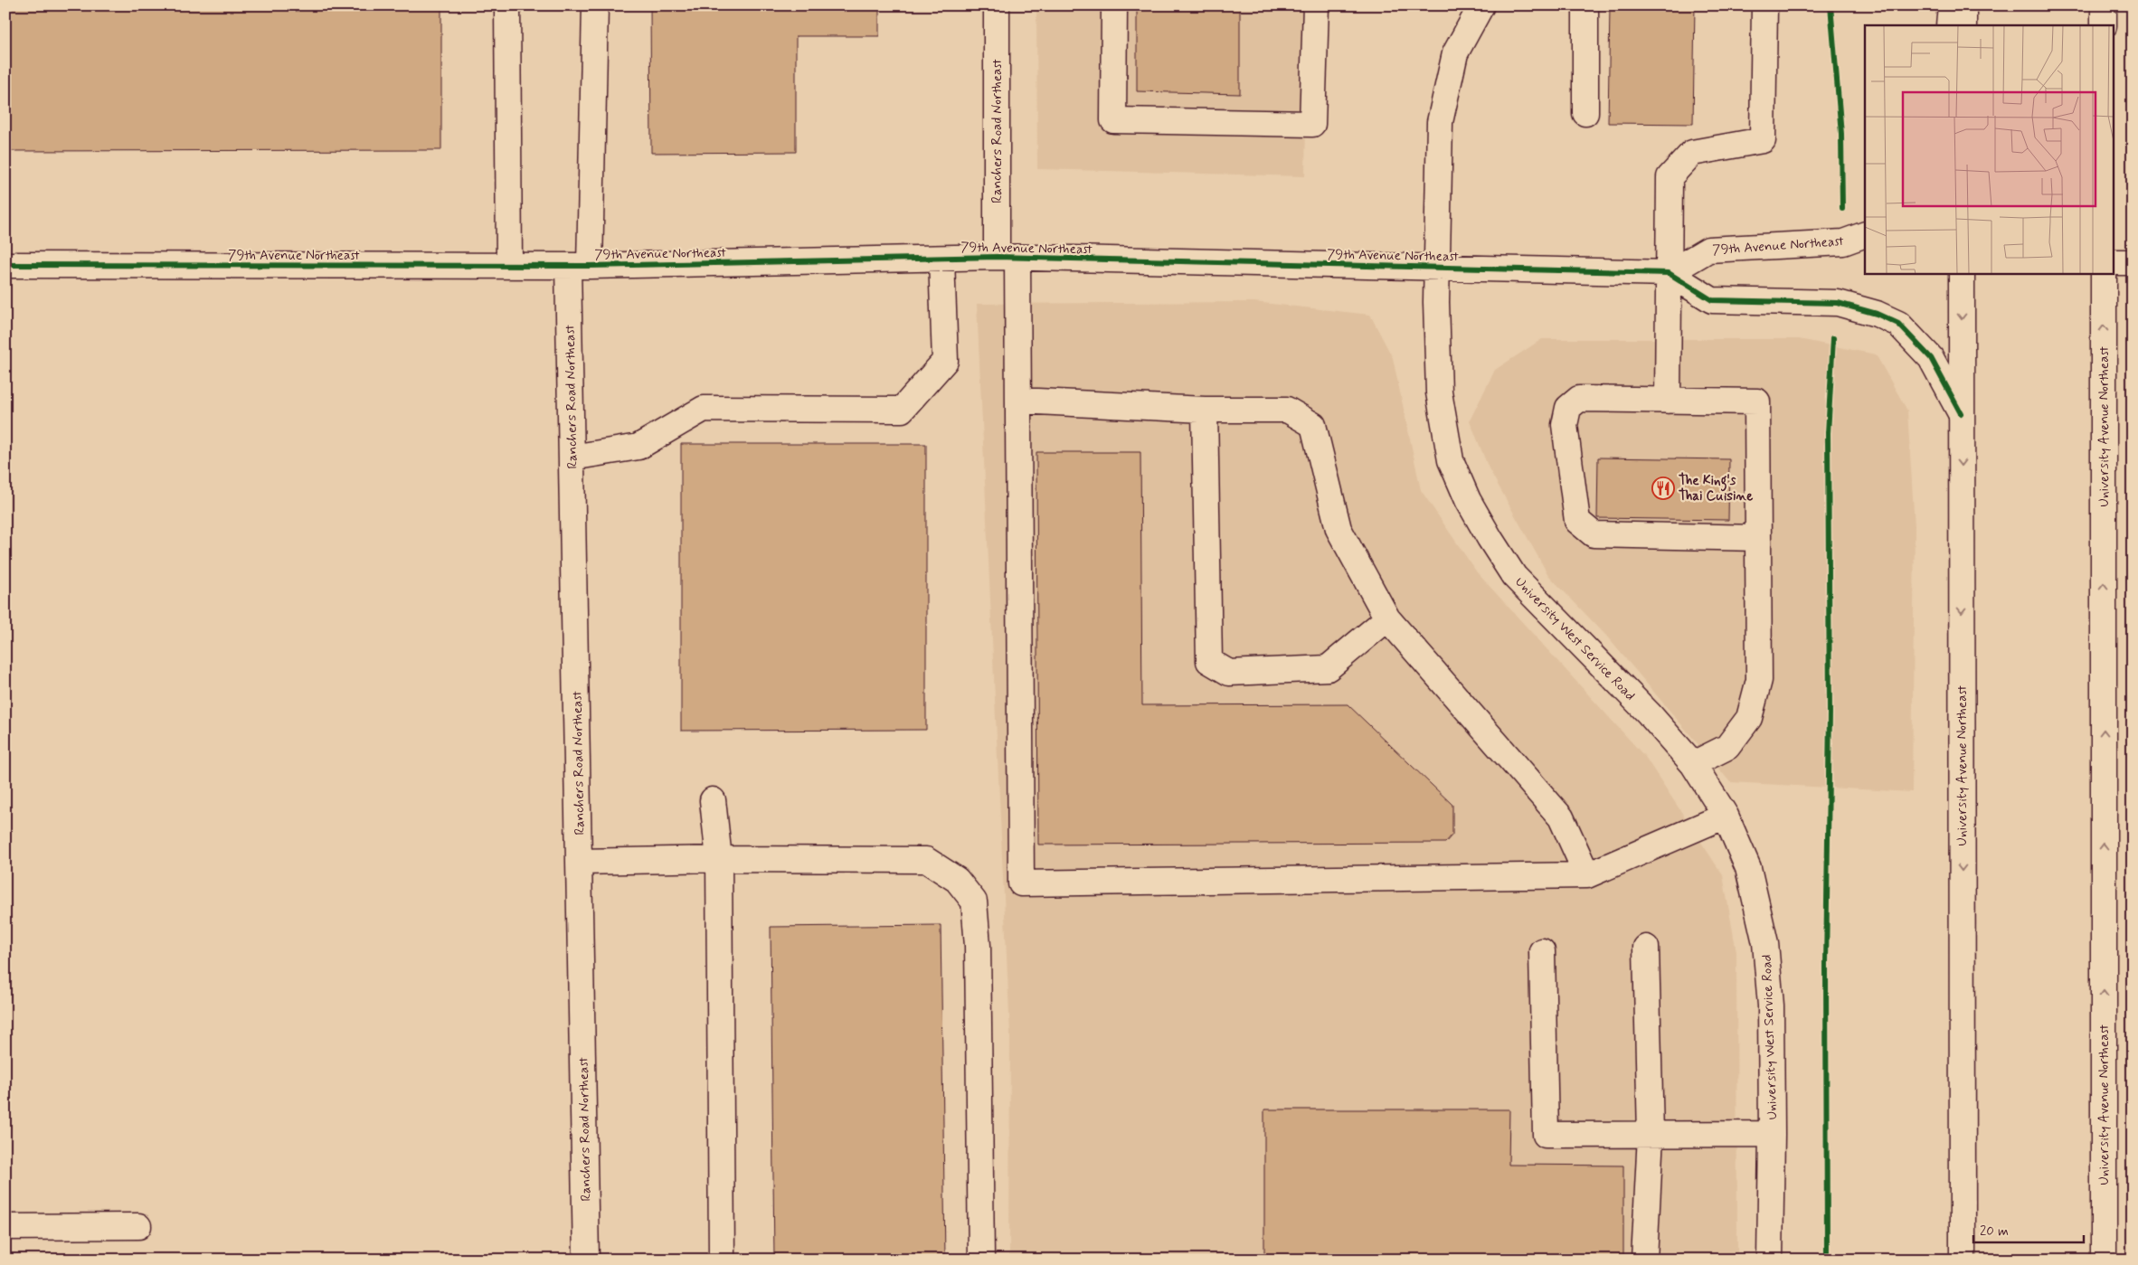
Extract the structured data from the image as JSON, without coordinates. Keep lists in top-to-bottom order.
{
  "streets": {
    "street": [
      "Ranchers Road Northeast",
      "79th Avenue Northeast",
      "University Avenue Northeast",
      "University West Service Road"
    ]
  },
  "crossings": [
    ["Ranchers Road Northeast", "79th Avenue Northeast"],
    ["79th Avenue Northeast", "University West Service Road"]
  ],
  "places": {
    "restaurant": ["The King's Thai Cuisine"]
  },
  "scale_bar": "20 m"
}
